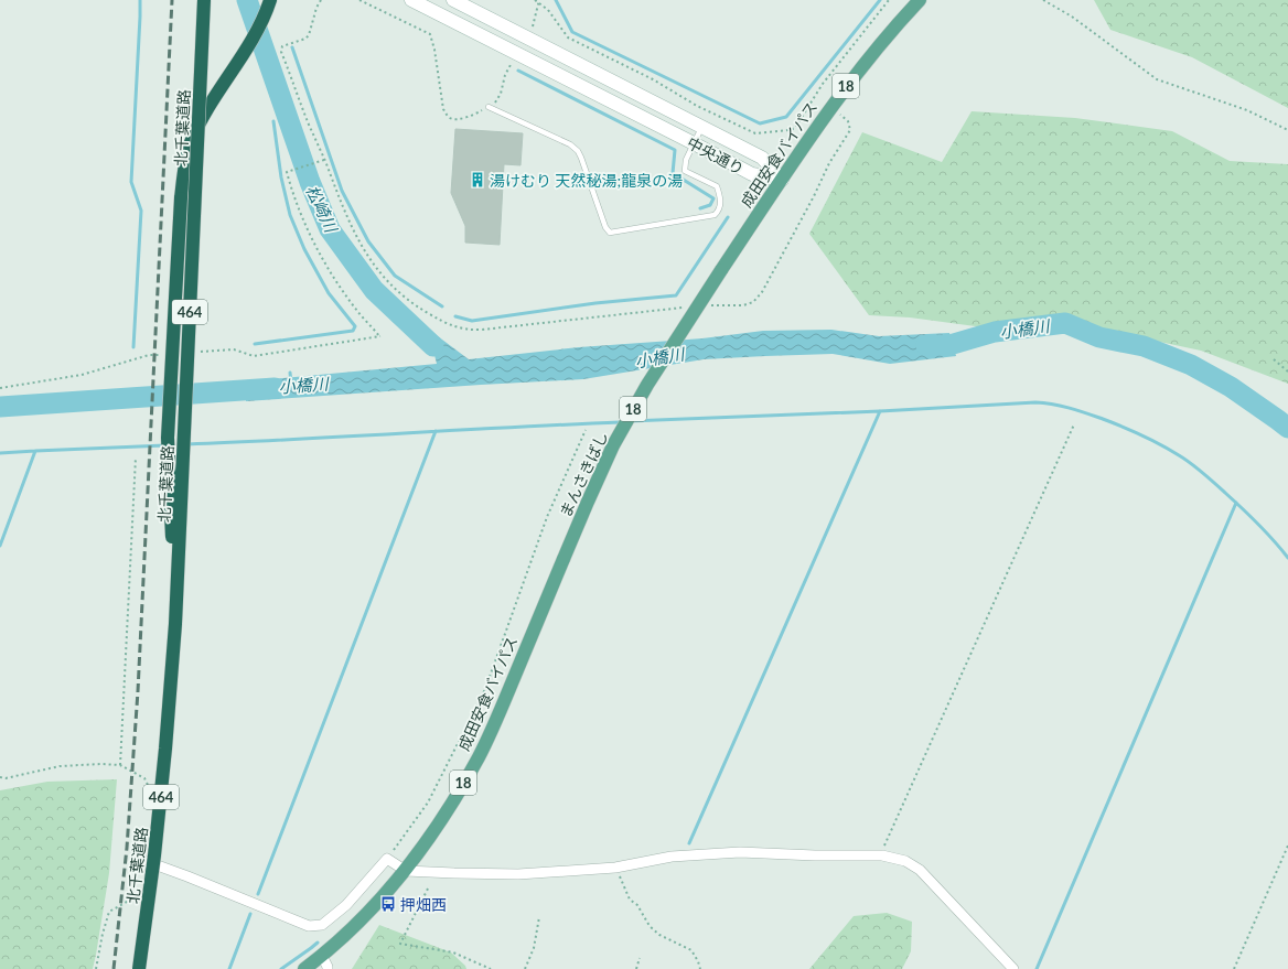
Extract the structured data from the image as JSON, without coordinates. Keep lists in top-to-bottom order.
{
  "streets": {
    "highway": ["北千葉道路", "464"],
    "main road": ["18", "成田安食バイパス", "まんさきばし"],
    "street": ["中央通り"]
  },
  "crossings": [
    ["成田安食バイパス", "中央通り"],
    ["成田安食バイパス", "まんさきばし"]
  ],
  "water": ["松崎川", "小橋川"],
  "places": {
    "building": ["湯けむり 天然秘湯;龍泉の湯"],
    "bus stop": ["押畑西"]
  }
}
